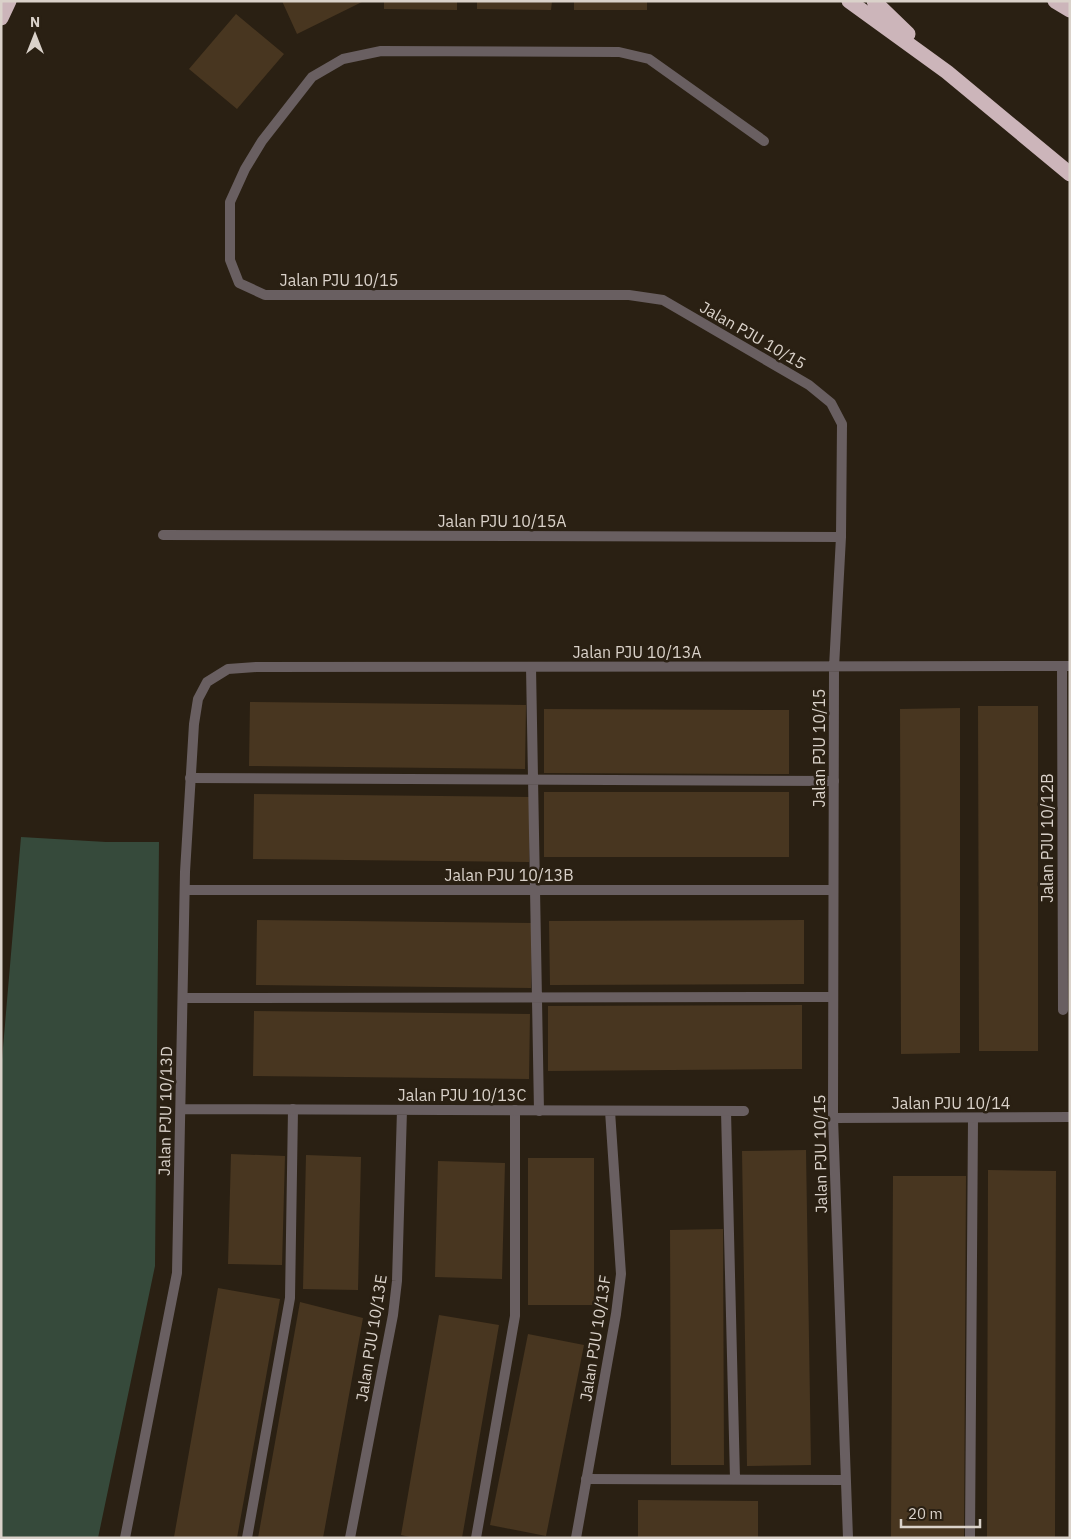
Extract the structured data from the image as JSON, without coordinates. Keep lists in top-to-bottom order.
{
  "streets": {
    "street": [
      "Jalan PJU 10/15",
      "Jalan PJU 10/15A",
      "Jalan PJU 10/13A",
      "Jalan PJU 10/12B",
      "Jalan PJU 10/13B",
      "Jalan PJU 10/13C",
      "Jalan PJU 10/14",
      "Jalan PJU 10/13D",
      "Jalan PJU 10/13E",
      "Jalan PJU 10/13F"
    ]
  },
  "crossings": [
    ["Jalan PJU 10/15", "Jalan PJU 10/15A"],
    ["Jalan PJU 10/15", "Jalan PJU 10/13A"],
    ["Jalan PJU 10/15", "Jalan PJU 10/13B"],
    ["Jalan PJU 10/15", "Jalan PJU 10/14"],
    ["Jalan PJU 10/13A", "Jalan PJU 10/12B"],
    ["Jalan PJU 10/13A", "Jalan PJU 10/13D"],
    ["Jalan PJU 10/13B", "Jalan PJU 10/13D"],
    ["Jalan PJU 10/13C", "Jalan PJU 10/13D"],
    ["Jalan PJU 10/13C", "Jalan PJU 10/13E"],
    ["Jalan PJU 10/13C", "Jalan PJU 10/13F"]
  ],
  "scale_bar": "20 m",
  "north": "top"
}
